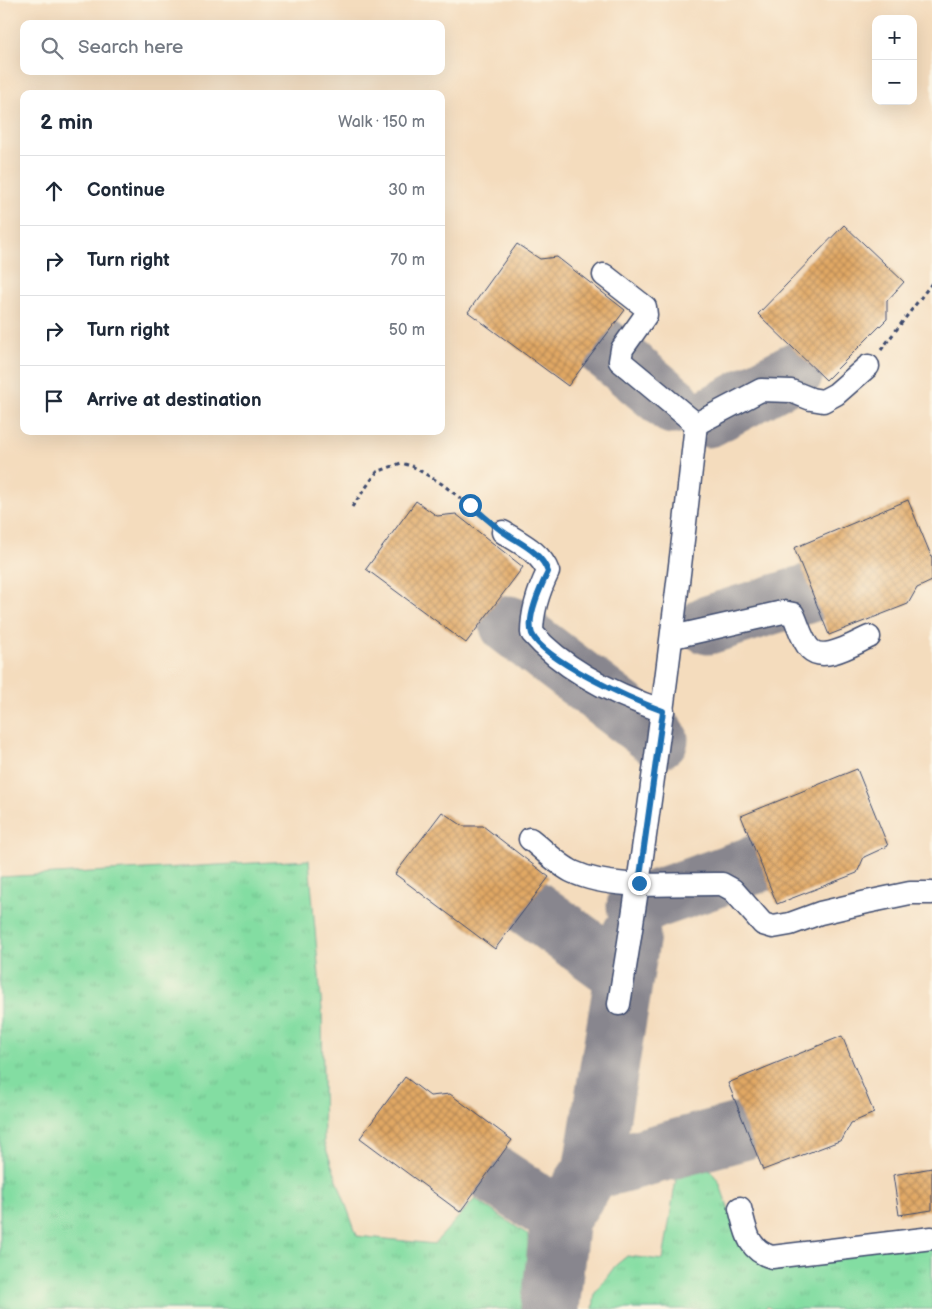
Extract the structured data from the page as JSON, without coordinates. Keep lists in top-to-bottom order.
{
  "page": {
    "map_buttons": ["+", "−"],
    "search": "Search here",
    "heading": ["2 min", "Walk · 150 m"],
    "list": [
      ["Continue", "30 m"],
      ["Turn right", "70 m"],
      ["Turn right", "50 m"],
      "Arrive at destination"
    ]
  }
}
